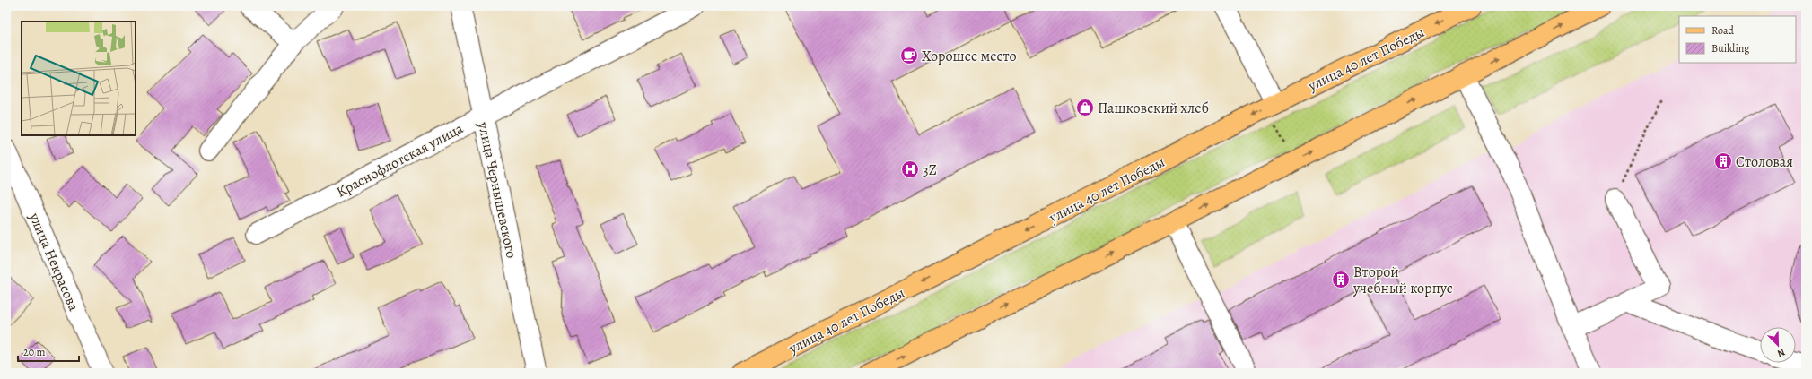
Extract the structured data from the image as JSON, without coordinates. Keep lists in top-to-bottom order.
{
  "streets": {
    "main road": ["улица 40 лет Победы"],
    "street": ["Краснофлотская улица", "улица Чернышевского", "улица Некрасова"]
  },
  "crossings": [
    ["Краснофлотская улица", "улица Чернышевского"]
  ],
  "places": {
    "cafe": ["Хорошее место"],
    "shop": ["Пашковский хлеб"],
    "building": ["Столовая", "Второй учебный корпус"],
    "hospital": ["3Z"]
  },
  "legend": ["Road", "Building"],
  "scale_bar": "20 m",
  "north": "bottom right"
}
